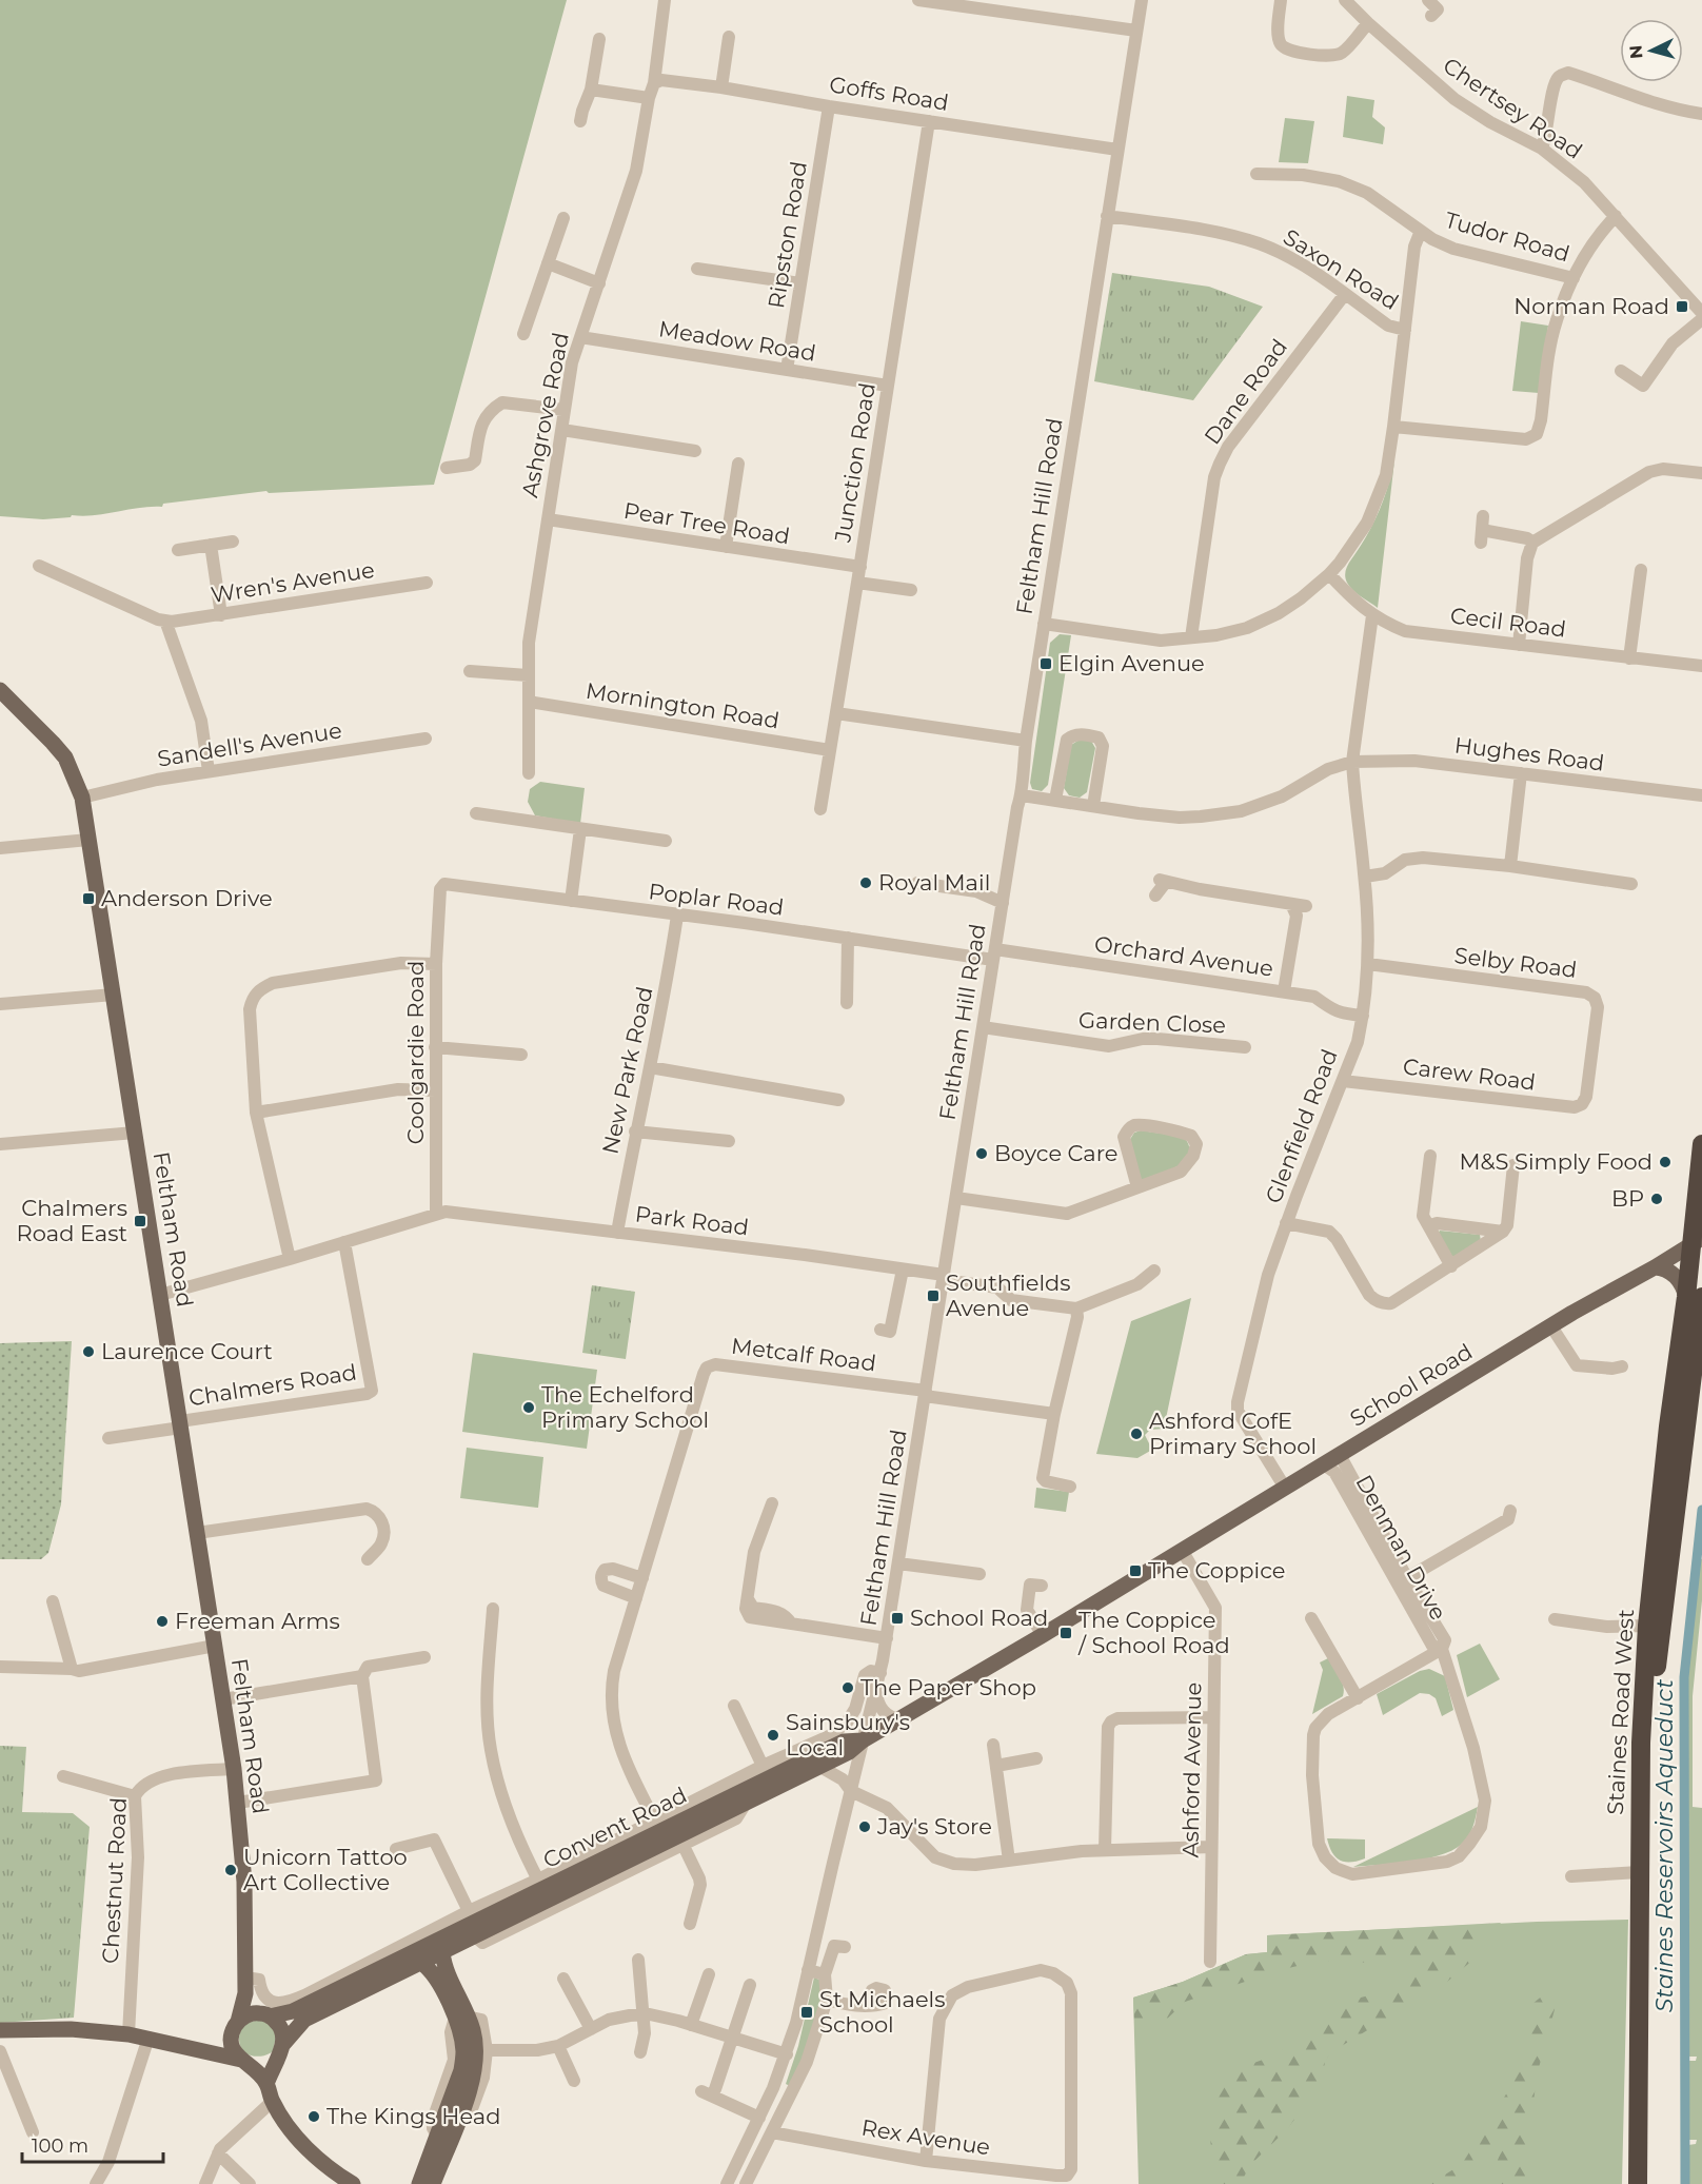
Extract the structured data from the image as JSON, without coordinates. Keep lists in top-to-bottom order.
{
  "streets": {
    "highway": ["Staines Road West"],
    "main road": ["Feltham Road", "School Road", "Convent Road"],
    "street": [
      "Goffs Road",
      "Chertsey Road",
      "Ripston Road",
      "Tudor Road",
      "Saxon Road",
      "Meadow Road",
      "Dane Road",
      "Ashgrove Road",
      "Junction Road",
      "Feltham Hill Road",
      "Pear Tree Road",
      "Wren's Avenue",
      "Cecil Road",
      "Mornington Road",
      "Sandell's Avenue",
      "Hughes Road",
      "Poplar Road",
      "Orchard Avenue",
      "Selby Road",
      "Garden Close",
      "Coolgardie Road",
      "New Park Road",
      "Carew Road",
      "Glenfield Road",
      "Park Road",
      "Metcalf Road",
      "Chalmers Road",
      "Denman Drive",
      "Ashford Avenue",
      "Chestnut Road",
      "Rex Avenue"
    ]
  },
  "crossings": [
    ["Goffs Road", "Ripston Road"],
    ["Goffs Road", "Ashgrove Road"],
    ["Goffs Road", "Junction Road"],
    ["Goffs Road", "Feltham Hill Road"],
    ["Ripston Road", "Meadow Road"],
    ["Saxon Road", "Dane Road"],
    ["Saxon Road", "Feltham Hill Road"],
    ["Meadow Road", "Ashgrove Road"],
    ["Meadow Road", "Junction Road"],
    ["Ashgrove Road", "Pear Tree Road"],
    ["Ashgrove Road", "Mornington Road"],
    ["Junction Road", "Pear Tree Road"],
    ["Junction Road", "Mornington Road"],
    ["Feltham Hill Road", "Hughes Road"],
    ["Feltham Hill Road", "Poplar Road"],
    ["Feltham Hill Road", "Orchard Avenue"],
    ["Feltham Hill Road", "Garden Close"],
    ["Feltham Hill Road", "Park Road"],
    ["Feltham Hill Road", "Metcalf Road"],
    ["Feltham Hill Road", "School Road"],
    ["Feltham Hill Road", "Convent Road"],
    ["Cecil Road", "Glenfield Road"],
    ["Sandell's Avenue", "Feltham Road"],
    ["Hughes Road", "Glenfield Road"],
    ["Poplar Road", "Orchard Avenue"],
    ["Poplar Road", "Coolgardie Road"],
    ["Poplar Road", "New Park Road"],
    ["Orchard Avenue", "Glenfield Road"],
    ["Selby Road", "Carew Road"],
    ["Selby Road", "Glenfield Road"],
    ["Coolgardie Road", "Park Road"],
    ["New Park Road", "Park Road"],
    ["Carew Road", "Glenfield Road"],
    ["Glenfield Road", "School Road"],
    ["Feltham Road", "Chalmers Road"],
    ["Feltham Road", "Convent Road"],
    ["Feltham Road", "Chestnut Road"],
    ["Metcalf Road", "Convent Road"],
    ["School Road", "Denman Drive"],
    ["School Road", "Staines Road West"],
    ["School Road", "Ashford Avenue"],
    ["School Road", "Convent Road"]
  ],
  "water": ["Staines Reservoirs Aqueduct"],
  "places": {
    "transit": [
      "Norman Road",
      "Elgin Avenue",
      "Anderson Drive",
      "Chalmers Road East",
      "Southfields Avenue",
      "The Coppice",
      "School Road",
      "The Coppice / School Road",
      "St Michaels School"
    ],
    "other": [
      "Royal Mail",
      "Boyce Care",
      "M&S Simply Food",
      "BP",
      "Laurence Court",
      "The Echelford Primary School",
      "Ashford CofE Primary School",
      "Freeman Arms",
      "The Paper Shop",
      "Sainsbury's Local",
      "Jay's Store",
      "Unicorn Tattoo Art Collective",
      "The Kings Head"
    ]
  },
  "scale_bar": "100 m",
  "north": "left"
}
